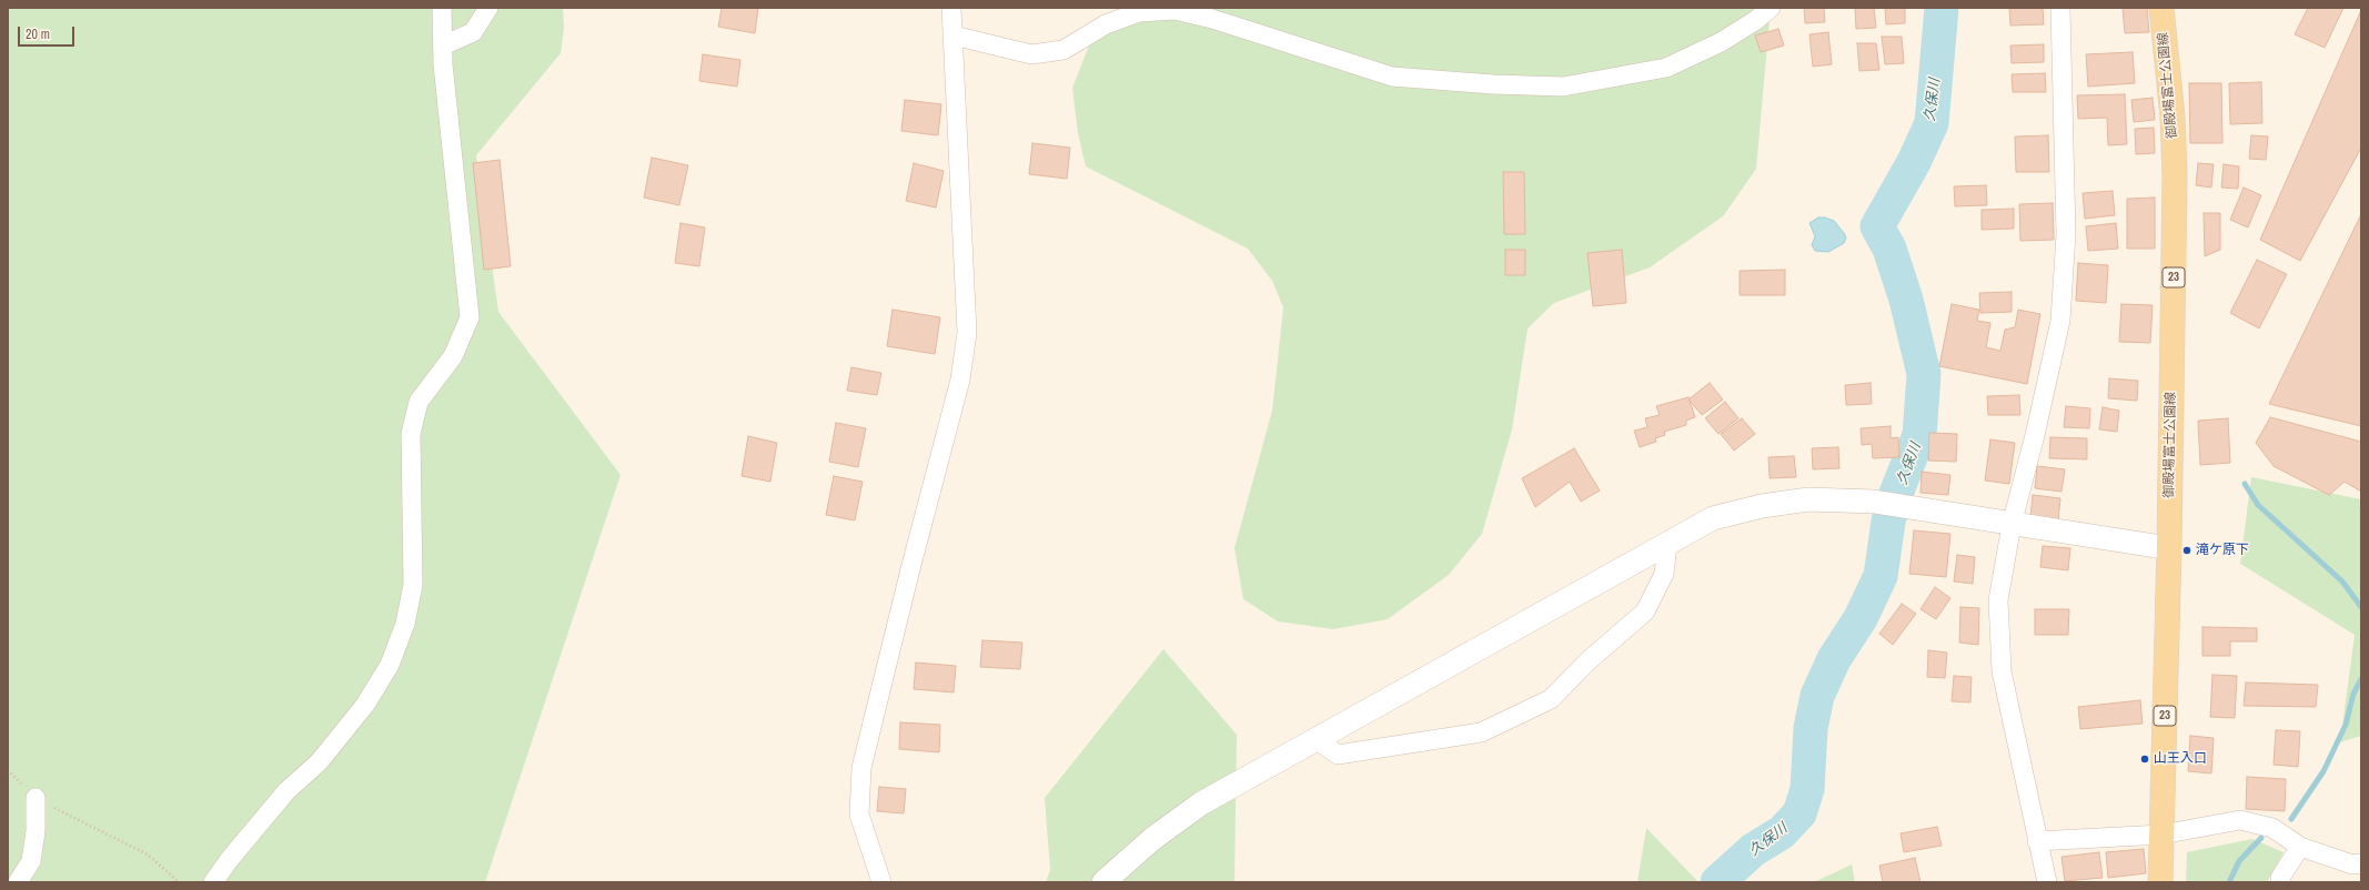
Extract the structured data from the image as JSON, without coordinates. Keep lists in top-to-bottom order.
{
  "streets": {
    "main road": ["御殿場富士公園線", "23"]
  },
  "water": ["久保川"],
  "places": ["滝ケ原下", "山王入口"],
  "scale_bar": "20 m"
}
